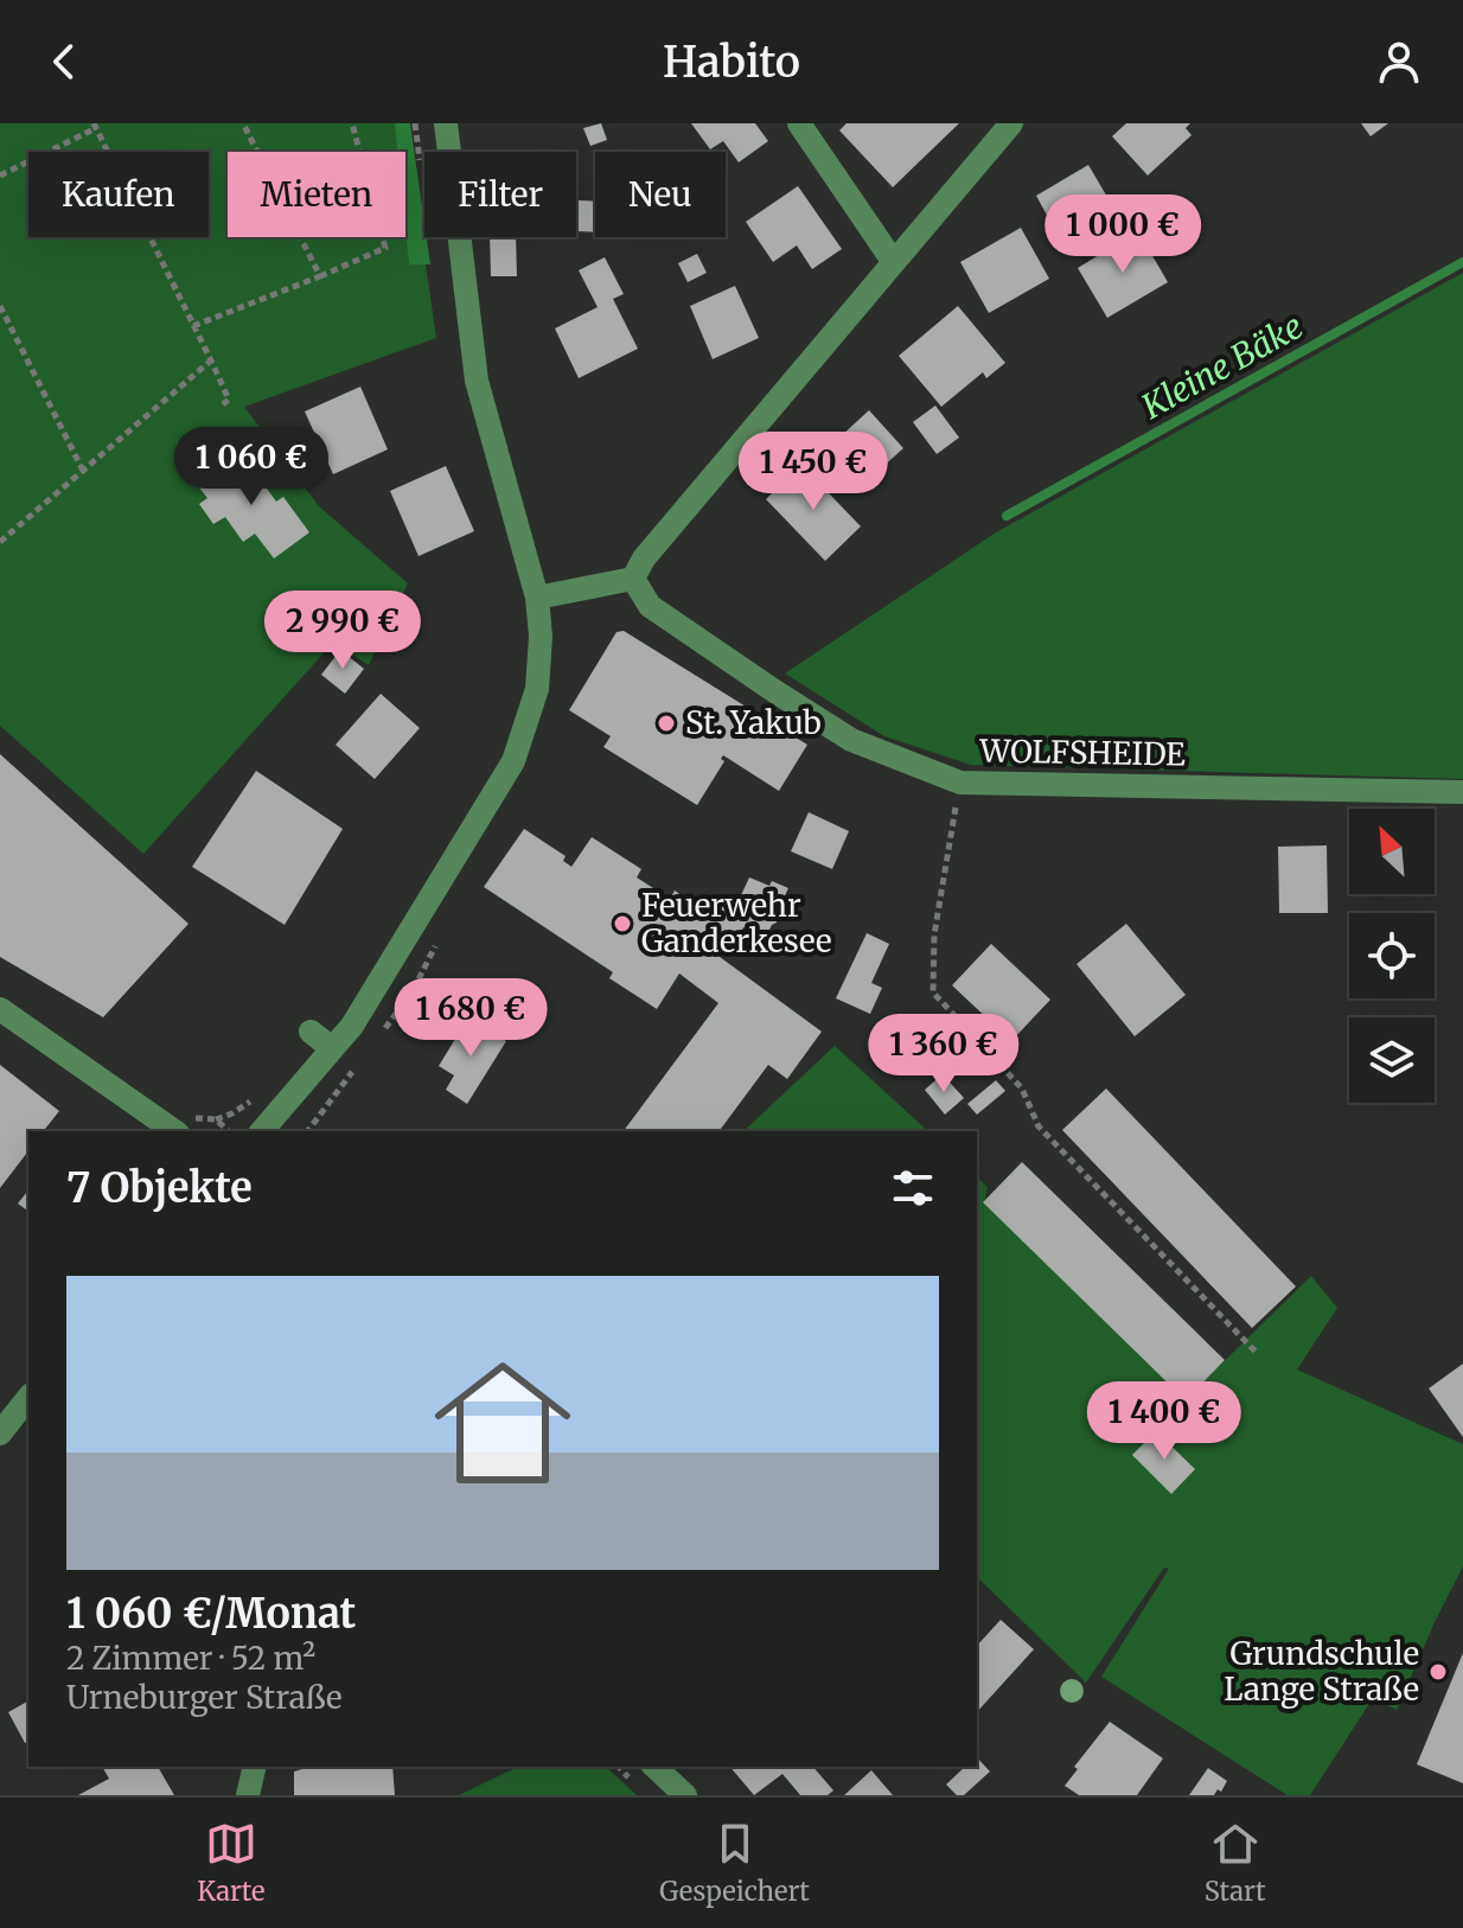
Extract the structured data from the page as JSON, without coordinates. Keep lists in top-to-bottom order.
{
  "streets": {
    "street": ["WOLFSHEIDE"]
  },
  "water": ["Kleine Bäke"],
  "places": ["St. Yakub", "Feuerwehr Ganderkesee", "Grundschule Lange Straße"],
  "north": "top left",
  "page": {
    "header": "Habito",
    "chip": [
      "Kaufen",
      "Mieten",
      "Filter",
      "Neu"
    ],
    "price": [
      "1 000 €",
      "1 060 €",
      "1 450 €",
      "2 990 €",
      "1 680 €",
      "1 360 €",
      "1 400 €"
    ],
    "heading": "7 Objekte",
    "list": [
      {
        "name": "1 060 €/Monat",
        "note": "2 Zimmer · 52 m² · Urneburger Straße"
      }
    ],
    "tabs": ["Karte", "Gespeichert", "Start"]
  }
}
